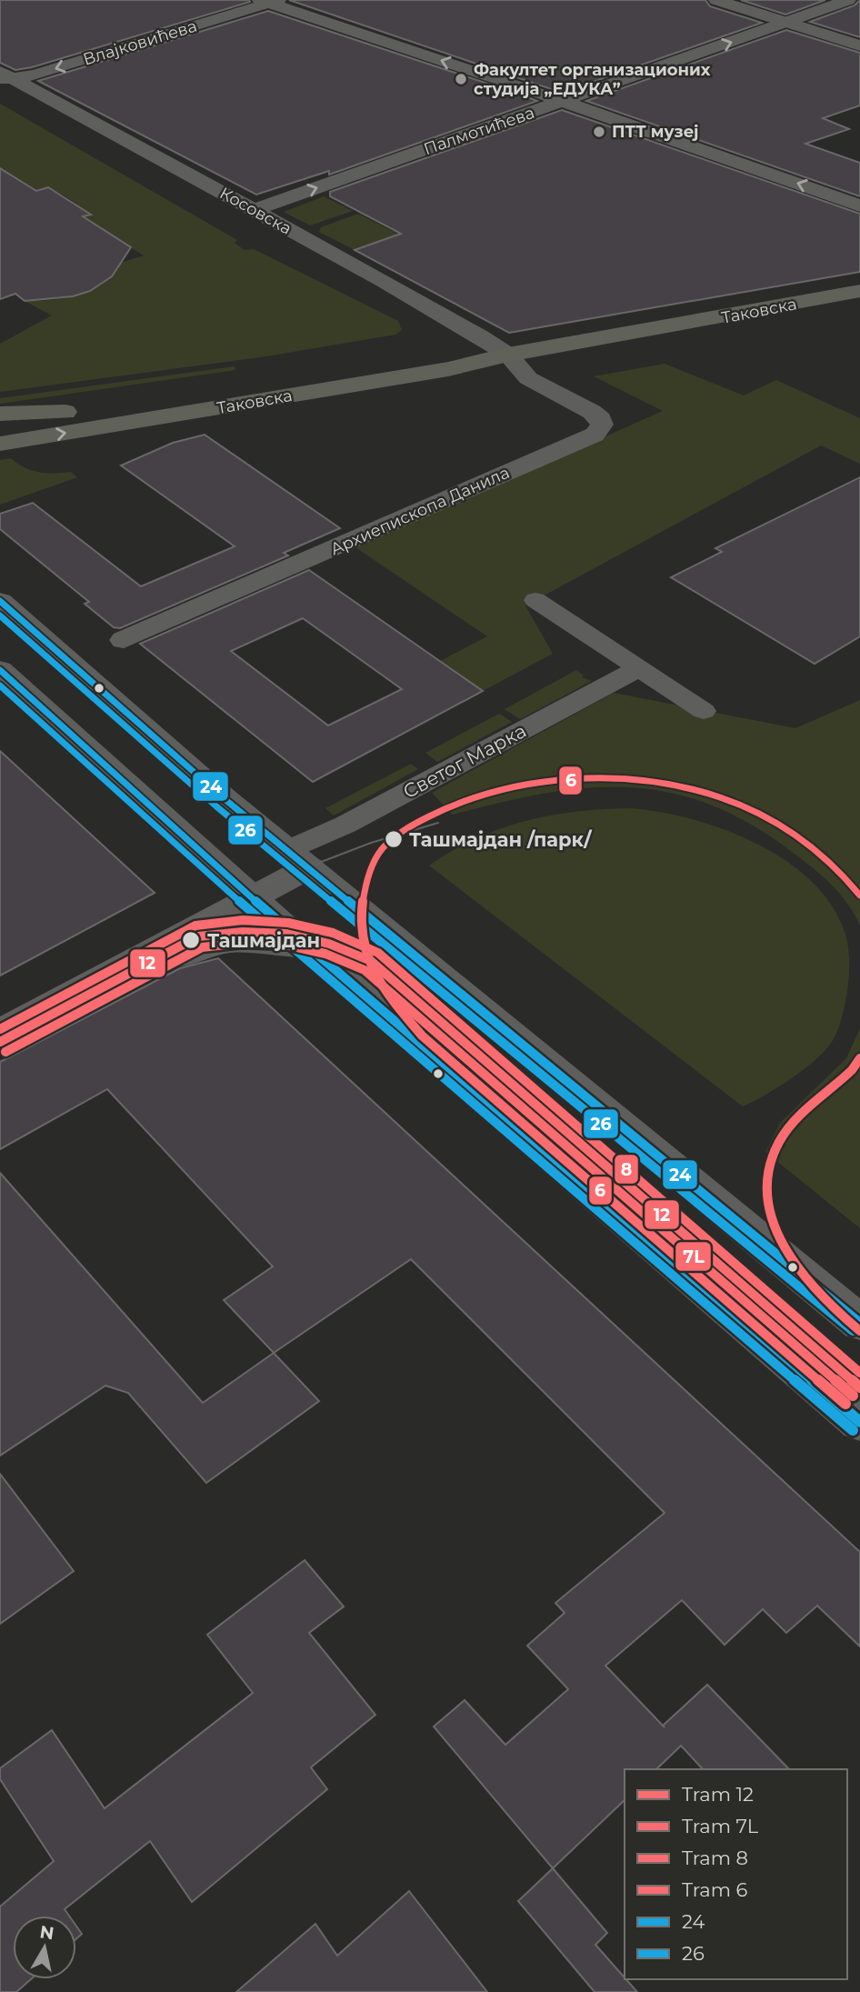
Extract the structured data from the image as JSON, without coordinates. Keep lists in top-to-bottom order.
{
  "streets": {
    "main road": ["Таковска"],
    "street": [
      "Влајковићева",
      "Палмотићева",
      "Косовска",
      "Архиепископа Данила",
      "Светог Марка"
    ]
  },
  "crossings": [
    ["Влајковићева", "Косовска"],
    ["Палмотићева", "Косовска"],
    ["Косовска", "Таковска"],
    ["Косовска", "Архиепископа Данила"],
    ["Таковска", "Архиепископа Данила"]
  ],
  "one_way": ["Влајковићева", "Палмотићева"],
  "places": [
    "Факултет организационих студија „ЕДУКА”",
    "ПТТ музеј",
    "Ташмајдан /парк/",
    "Ташмајдан"
  ],
  "lines": [
    "transit line 24",
    "transit line 26",
    "tram line 6",
    "tram line 8",
    "tram line 12",
    "tram line 7L"
  ],
  "legend": [
    "Tram 12",
    "Tram 7L",
    "Tram 8",
    "Tram 6",
    "24",
    "26"
  ],
  "north": "top"
}
